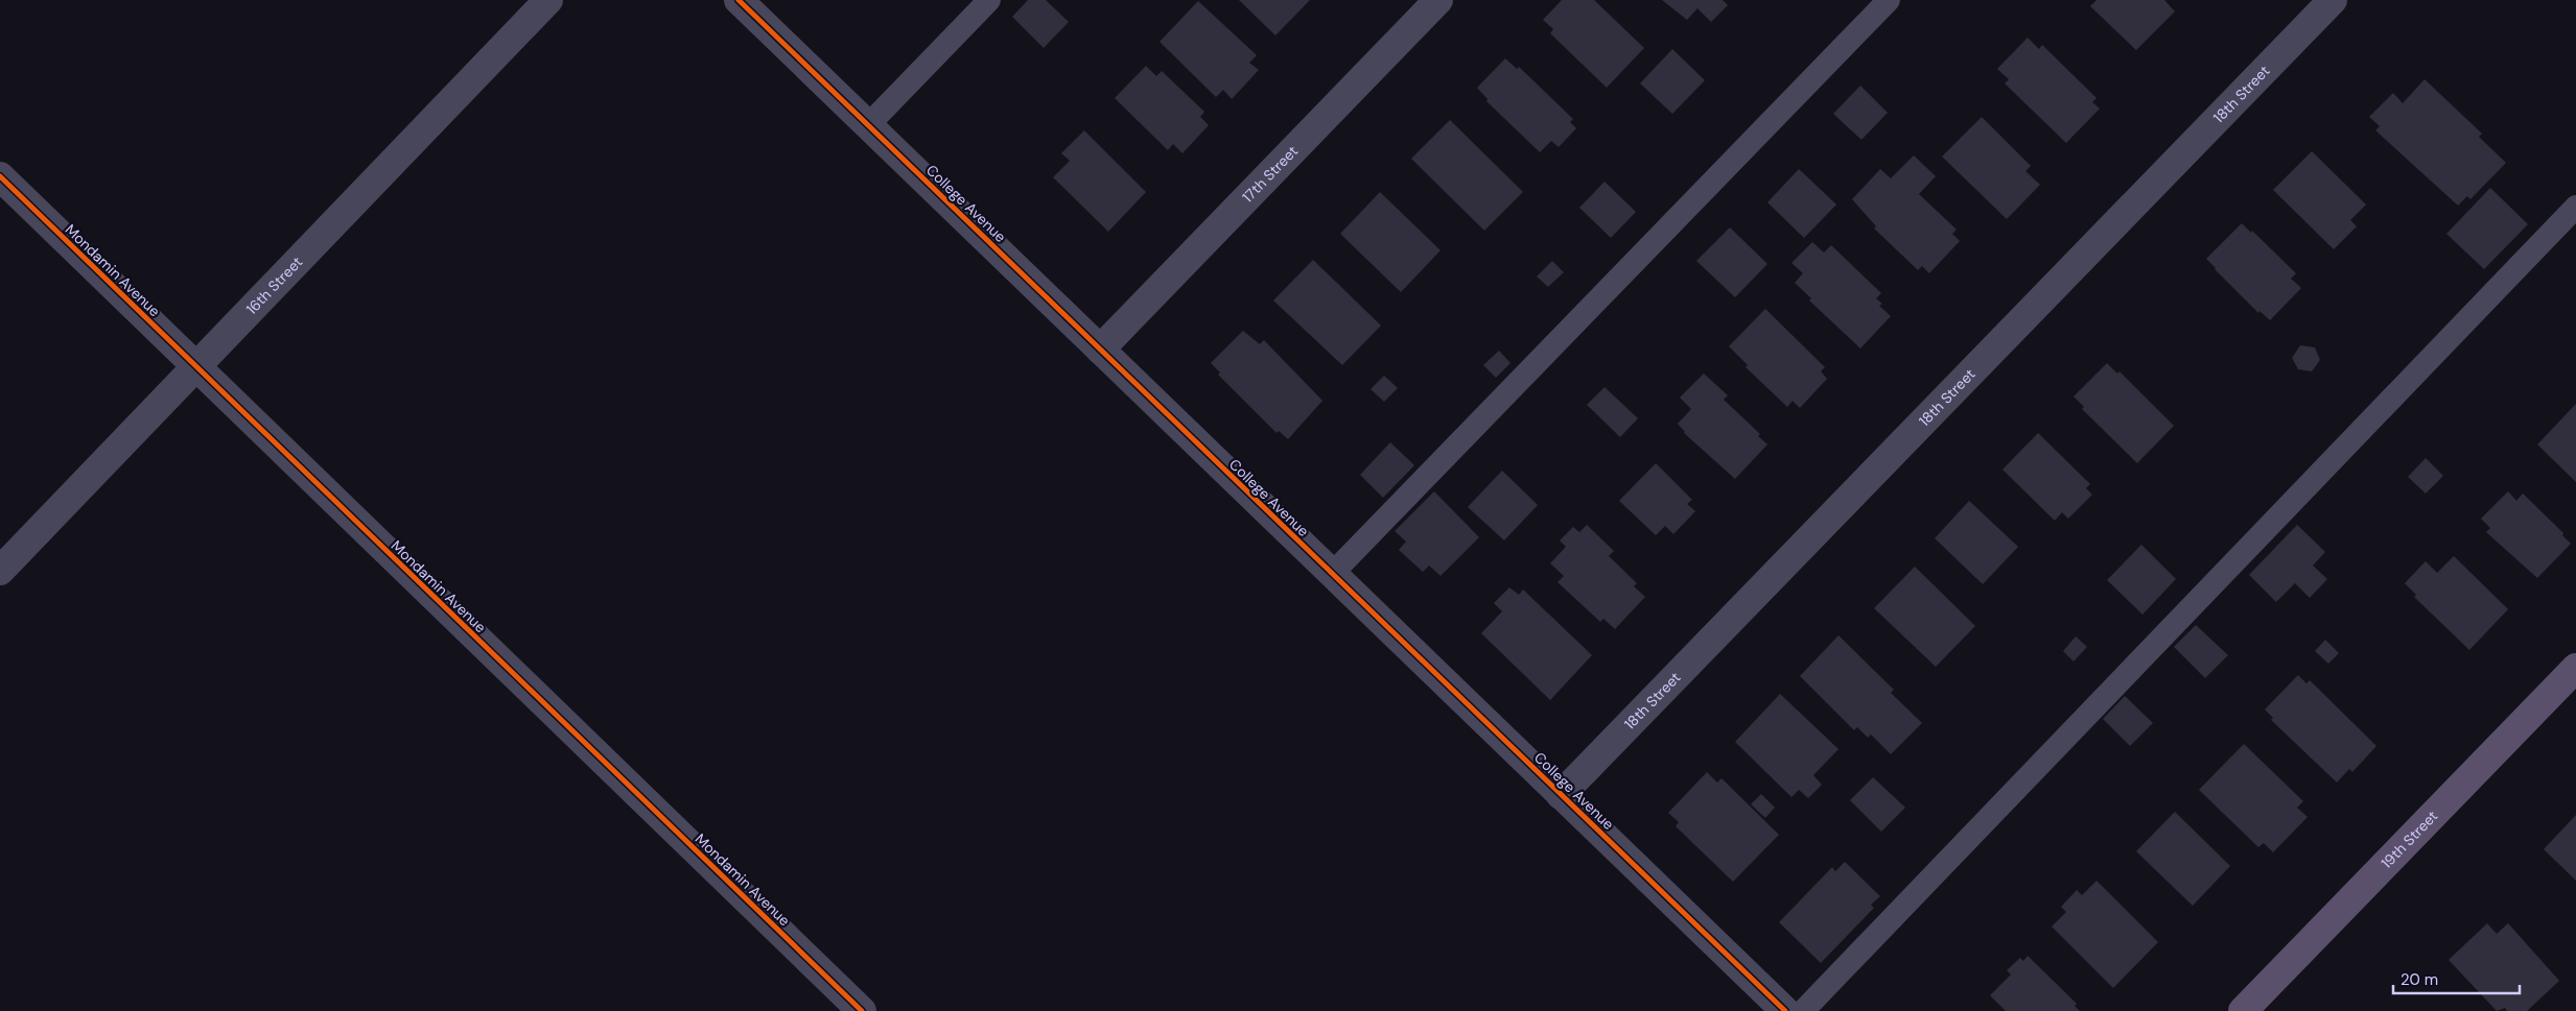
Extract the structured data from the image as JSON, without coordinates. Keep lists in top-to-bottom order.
{
  "streets": {
    "main road": ["19th Street"],
    "street": [
      "18th Street",
      "17th Street",
      "College Avenue",
      "Mondamin Avenue",
      "16th Street"
    ]
  },
  "crossings": [
    ["18th Street", "College Avenue"],
    ["17th Street", "College Avenue"],
    ["Mondamin Avenue", "16th Street"]
  ],
  "scale_bar": "20 m"
}
